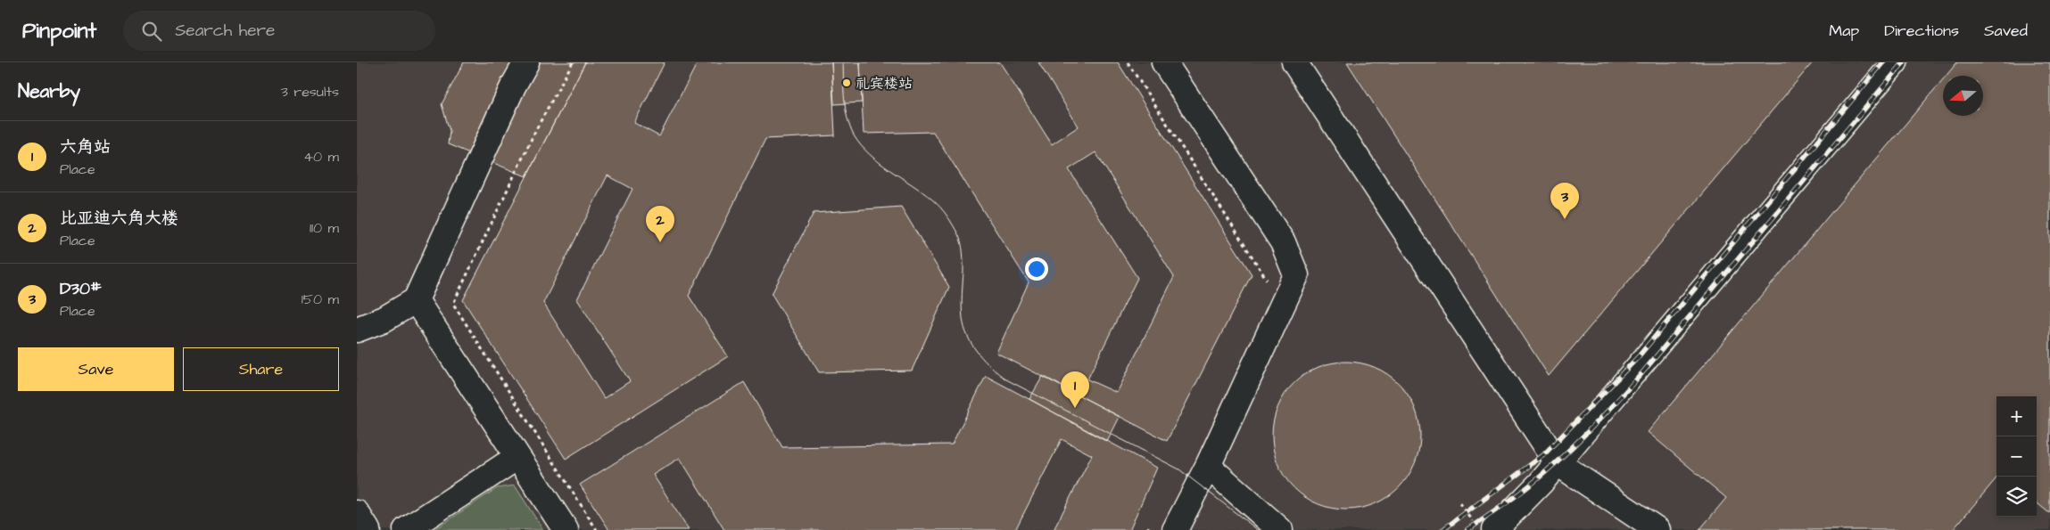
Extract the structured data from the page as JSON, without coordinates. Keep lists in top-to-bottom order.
{
  "places": ["礼宾楼站"],
  "north": "left",
  "page": {
    "header": "Pinpoint",
    "search": "Search here",
    "nav": ["Map", "Directions", "Saved"],
    "heading": ["Nearby", "3 results"],
    "list": [
      {
        "mark": "1",
        "name": "六角站",
        "note": "Place",
        "value": "40 m"
      },
      {
        "mark": "2",
        "name": "比亚迪六角大楼",
        "note": "Place",
        "value": "110 m"
      },
      {
        "mark": "3",
        "name": "D30#",
        "note": "Place",
        "value": "150 m"
      }
    ],
    "pins": ["3", "2", "1"],
    "buttons": ["Save", "Share"],
    "map_buttons": ["+", "−"]
  }
}
